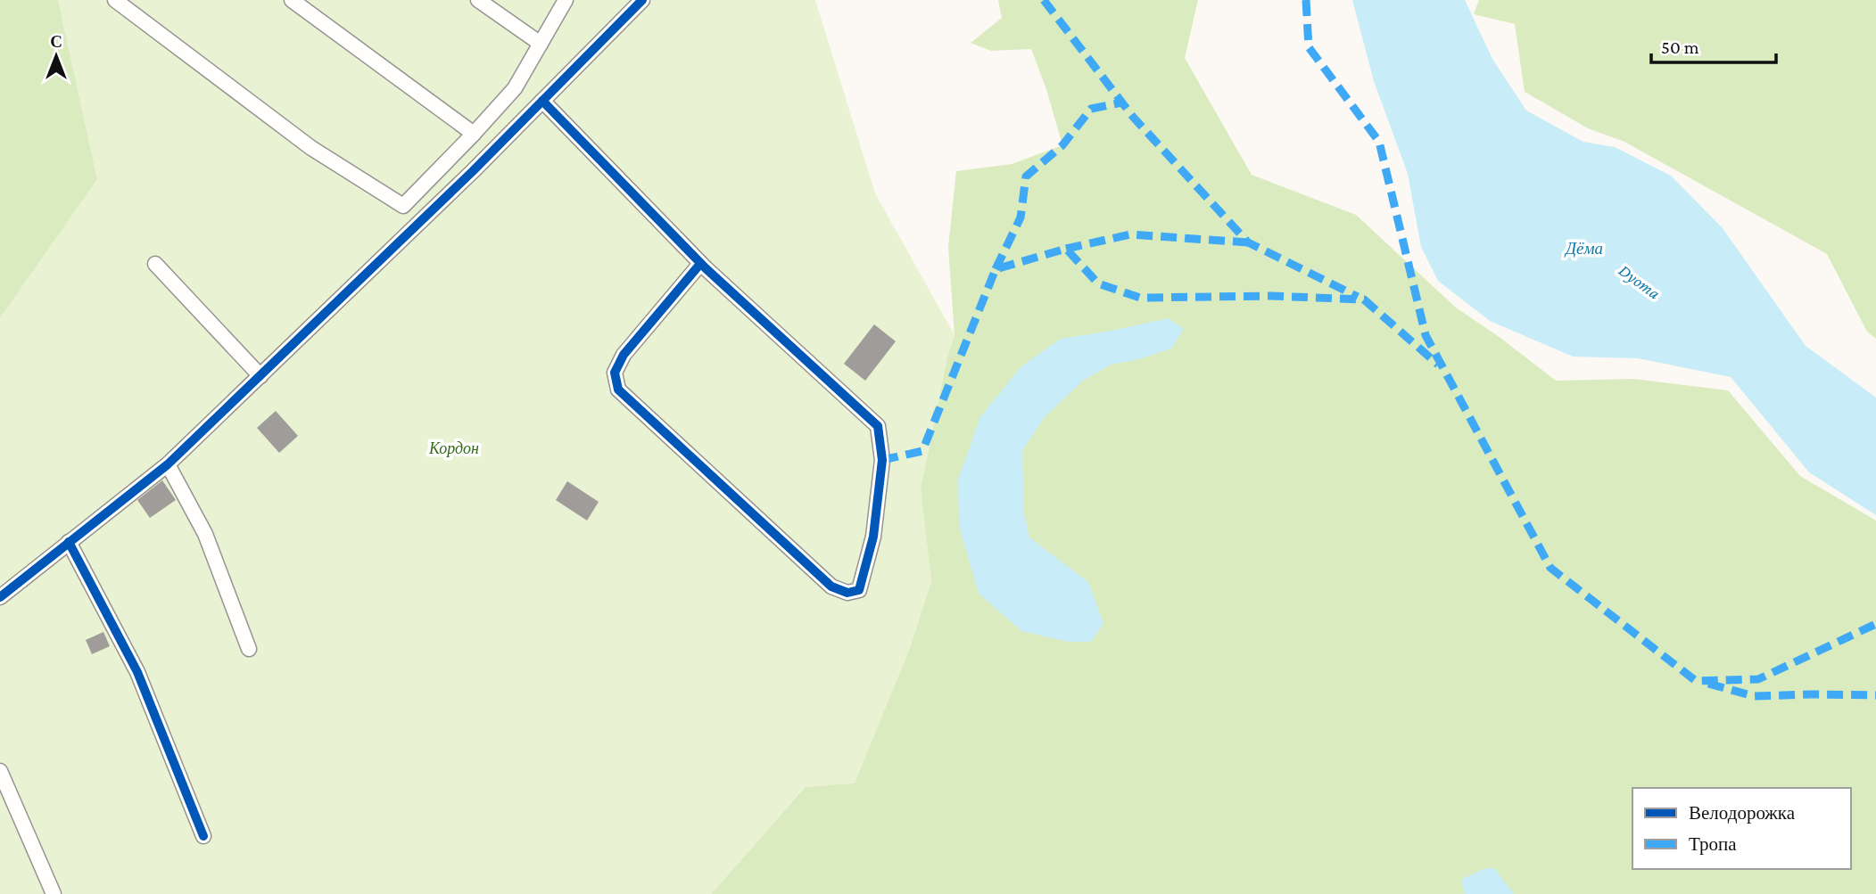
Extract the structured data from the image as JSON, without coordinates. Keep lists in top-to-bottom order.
{
  "water": ["Дёма", "Dyoma"],
  "parks": ["Кордон"],
  "legend": ["Велодорожка", "Тропа"],
  "scale_bar": "50 m",
  "north": "top"
}
